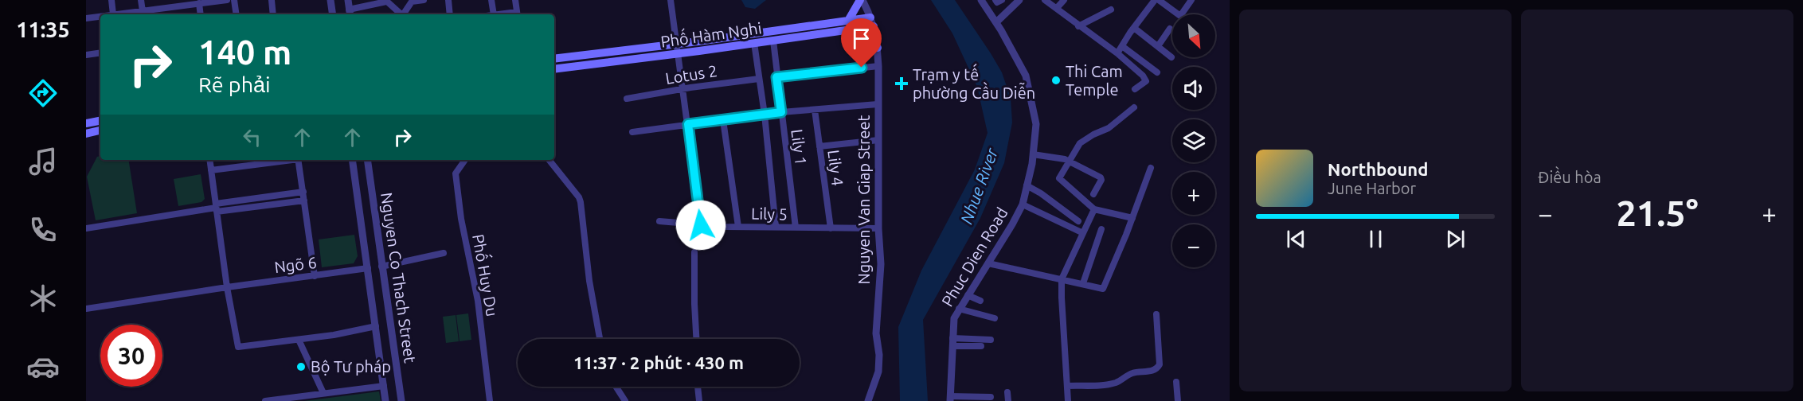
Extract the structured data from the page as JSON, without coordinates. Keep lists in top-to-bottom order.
{
  "streets": {
    "main road": ["Phố Hàm Nghi"],
    "street": [
      "Lotus 2",
      "Lily 1",
      "Lily 4",
      "Nguyen Van Giap Street",
      "Lily 5",
      "Phuc Dien Road",
      "Ngõ 6",
      "Phố Huy Du",
      "Nguyen Co Thach Street"
    ]
  },
  "crossings": [
    ["Phố Hàm Nghi", "Lily 1"],
    ["Phố Hàm Nghi", "Nguyen Van Giap Street"],
    ["Lily 1", "Lily 5"],
    ["Lily 4", "Lily 5"],
    ["Nguyen Van Giap Street", "Lily 5"],
    ["Ngõ 6", "Nguyen Co Thach Street"]
  ],
  "water": ["Nhue River"],
  "places": {
    "other": ["Thi Cam Temple", "Bộ Tư pháp"],
    "health": ["Trạm y tế phường Cầu Diễn"]
  },
  "north": "bottom right",
  "page": {
    "tabs": "11:35",
    "tile": "Điều hòa",
    "map_buttons": ["+", "−"],
    "turn": ["140 m", "Rẽ phải"],
    "song": ["Northbound", "June Harbor"],
    "heat": ["−", "21.5°", "+"],
    "limit": "30",
    "trip": "11:37 · 2 phút · 430 m"
  }
}
